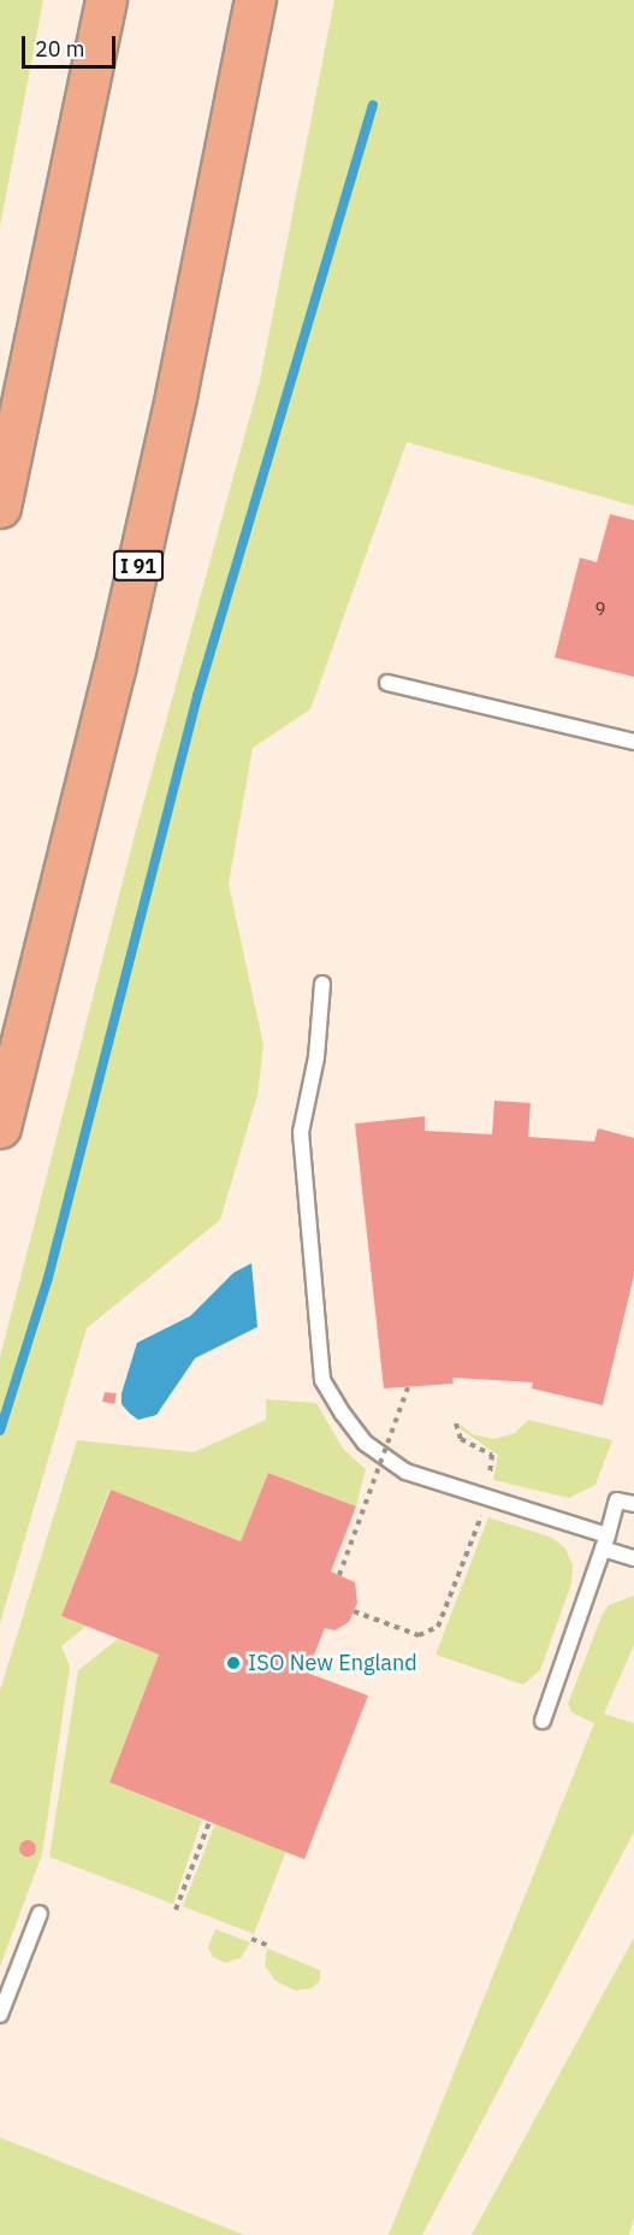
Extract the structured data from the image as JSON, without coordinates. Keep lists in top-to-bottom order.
{
  "streets": {
    "highway": ["I 91"]
  },
  "places": ["ISO New England"],
  "house_numbers": ["9"],
  "scale_bar": "20 m"
}
